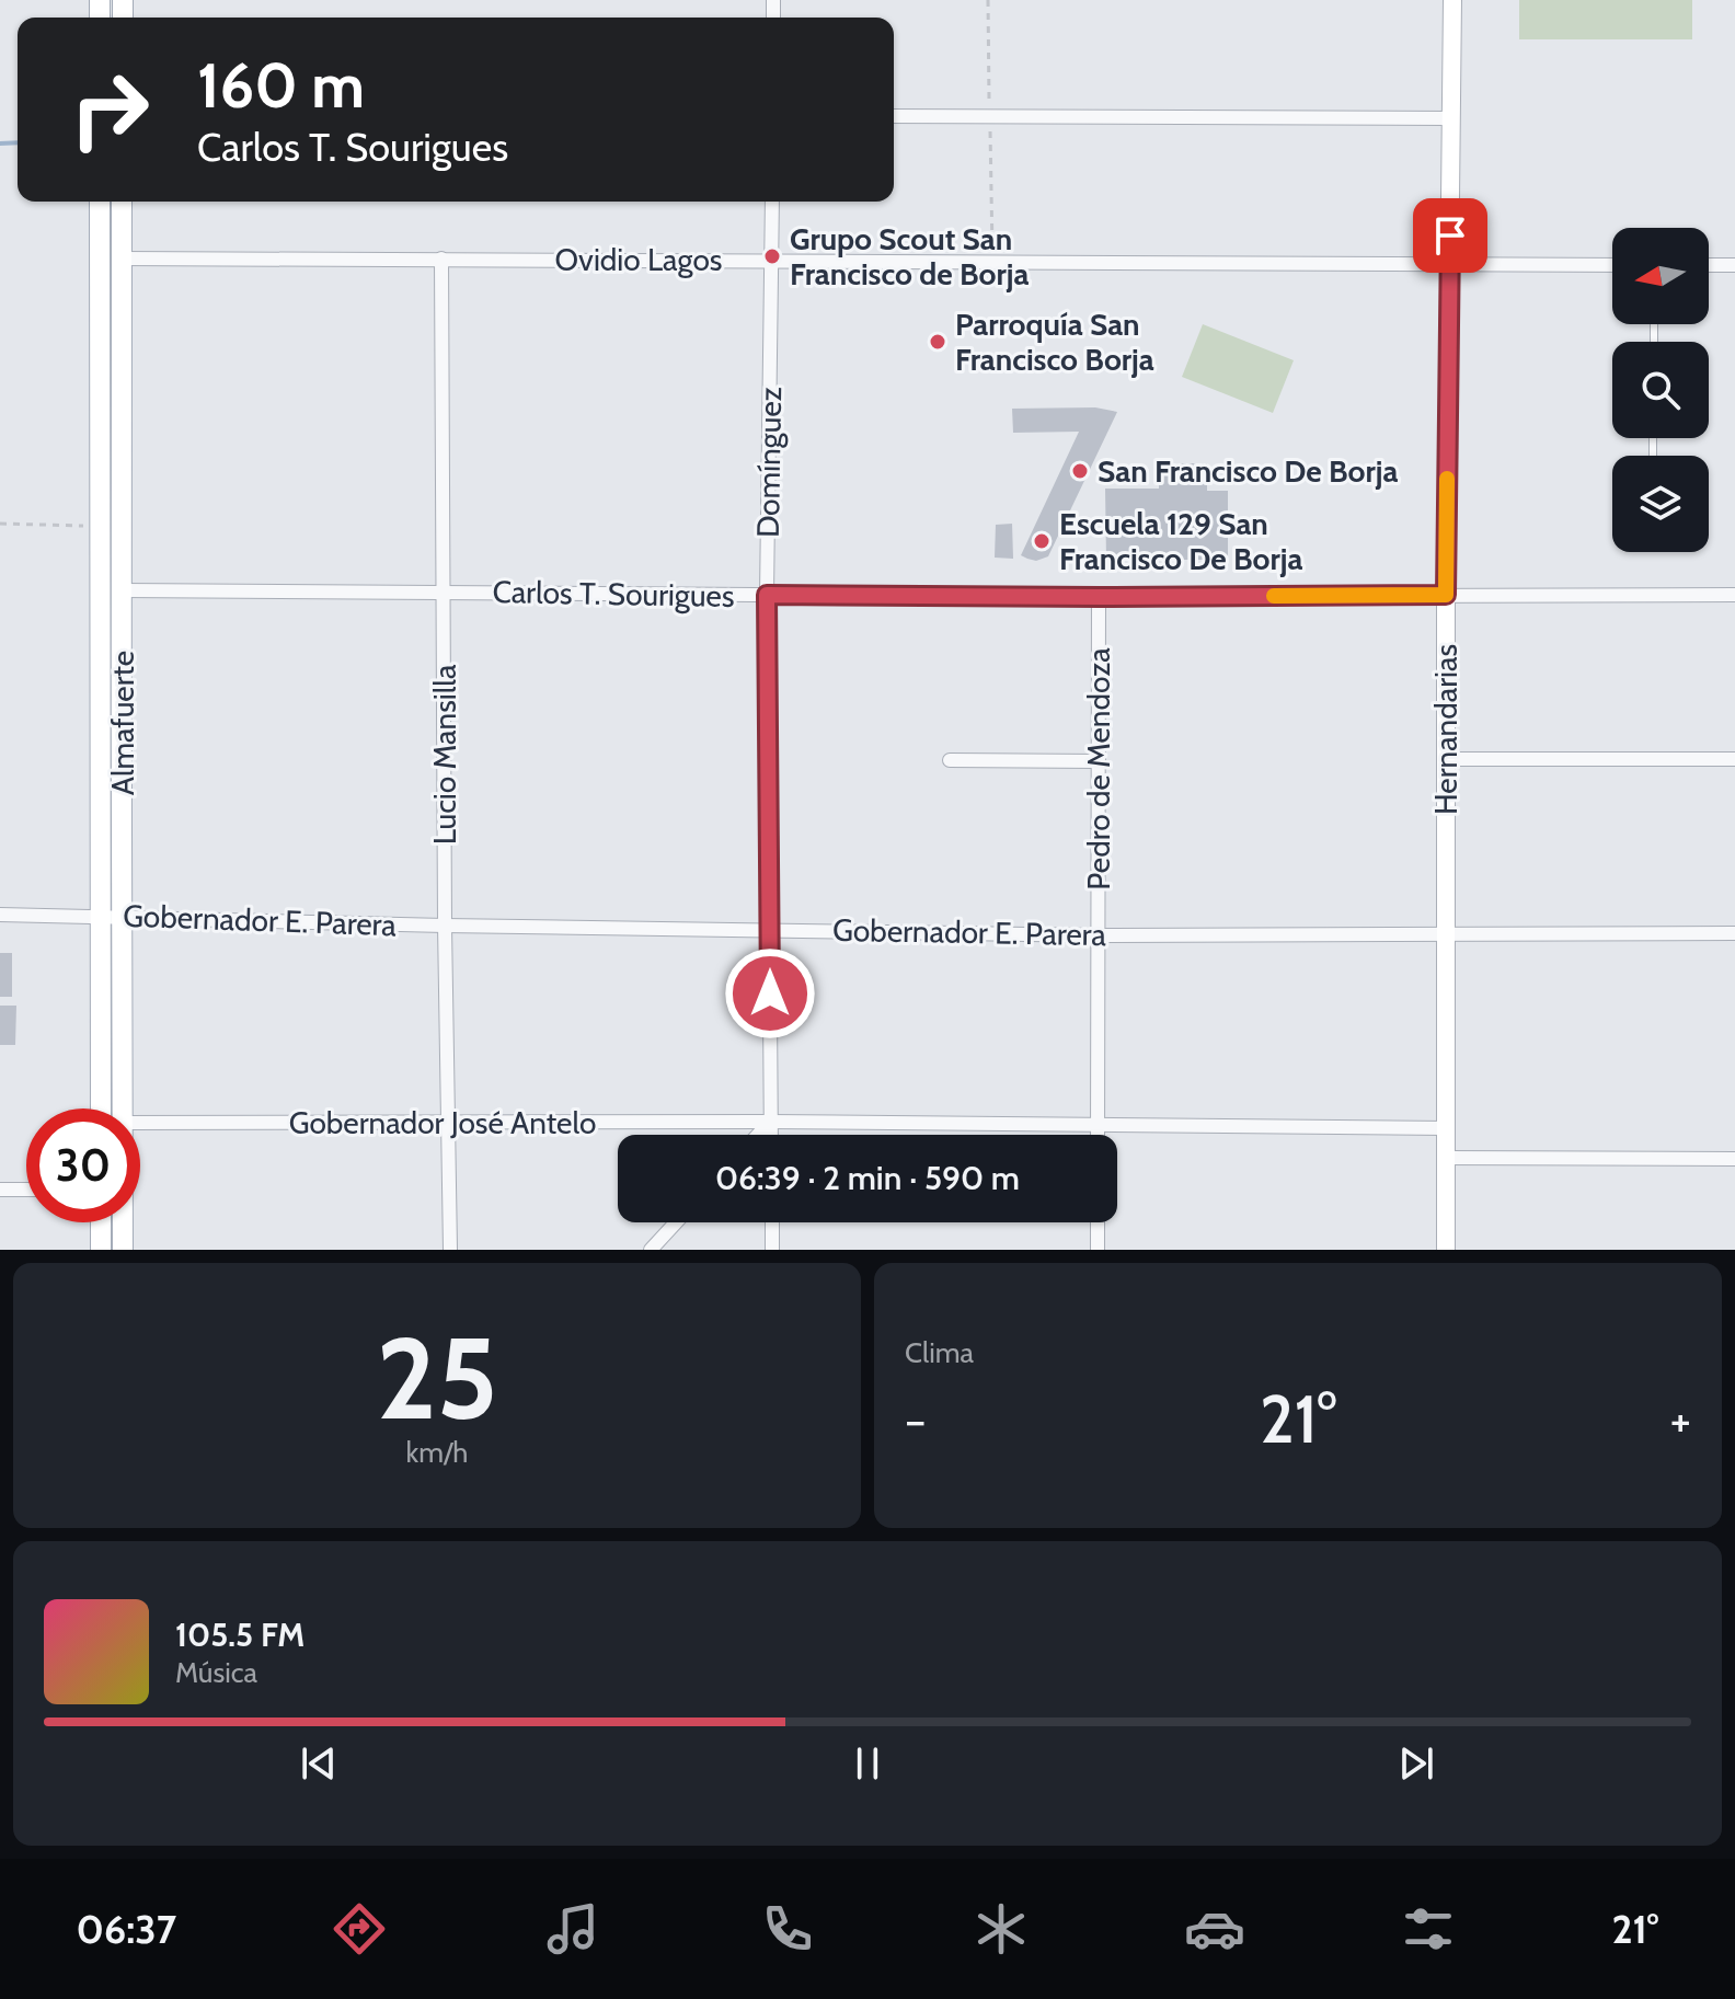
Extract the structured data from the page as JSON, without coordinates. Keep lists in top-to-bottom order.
{
  "streets": {
    "main road": ["Almafuerte"],
    "street": [
      "Ovidio Lagos",
      "Domínguez",
      "Carlos T. Sourigues",
      "Hernandarias",
      "Lucio Mansilla",
      "Pedro de Mendoza",
      "Gobernador E. Parera",
      "Gobernador José Antelo"
    ]
  },
  "crossings": [
    ["Ovidio Lagos", "Domínguez"],
    ["Ovidio Lagos", "Almafuerte"],
    ["Ovidio Lagos", "Hernandarias"],
    ["Ovidio Lagos", "Lucio Mansilla"],
    ["Domínguez", "Carlos T. Sourigues"],
    ["Domínguez", "Gobernador E. Parera"],
    ["Domínguez", "Gobernador José Antelo"],
    ["Carlos T. Sourigues", "Almafuerte"],
    ["Carlos T. Sourigues", "Hernandarias"],
    ["Carlos T. Sourigues", "Lucio Mansilla"],
    ["Carlos T. Sourigues", "Pedro de Mendoza"],
    ["Almafuerte", "Gobernador E. Parera"],
    ["Hernandarias", "Gobernador E. Parera"],
    ["Hernandarias", "Gobernador José Antelo"],
    ["Lucio Mansilla", "Gobernador E. Parera"],
    ["Lucio Mansilla", "Gobernador José Antelo"],
    ["Pedro de Mendoza", "Gobernador E. Parera"],
    ["Pedro de Mendoza", "Gobernador José Antelo"]
  ],
  "places": [
    "Grupo Scout San Francisco de Borja",
    "Parroquía San Francisco Borja",
    "San Francisco De Borja",
    "Escuela 129 San Francisco De Borja"
  ],
  "north": "left",
  "page": {
    "turn": ["160 m", "Carlos T. Sourigues"],
    "limit": "30",
    "trip": "06:39 · 2 min · 590 m",
    "tile": [
      ["25", "km/h"],
      "Clima"
    ],
    "heat": ["−", "21°", "+"],
    "song": ["105.5 FM", "Música"],
    "tabs": ["06:37", "21°"]
  }
}
